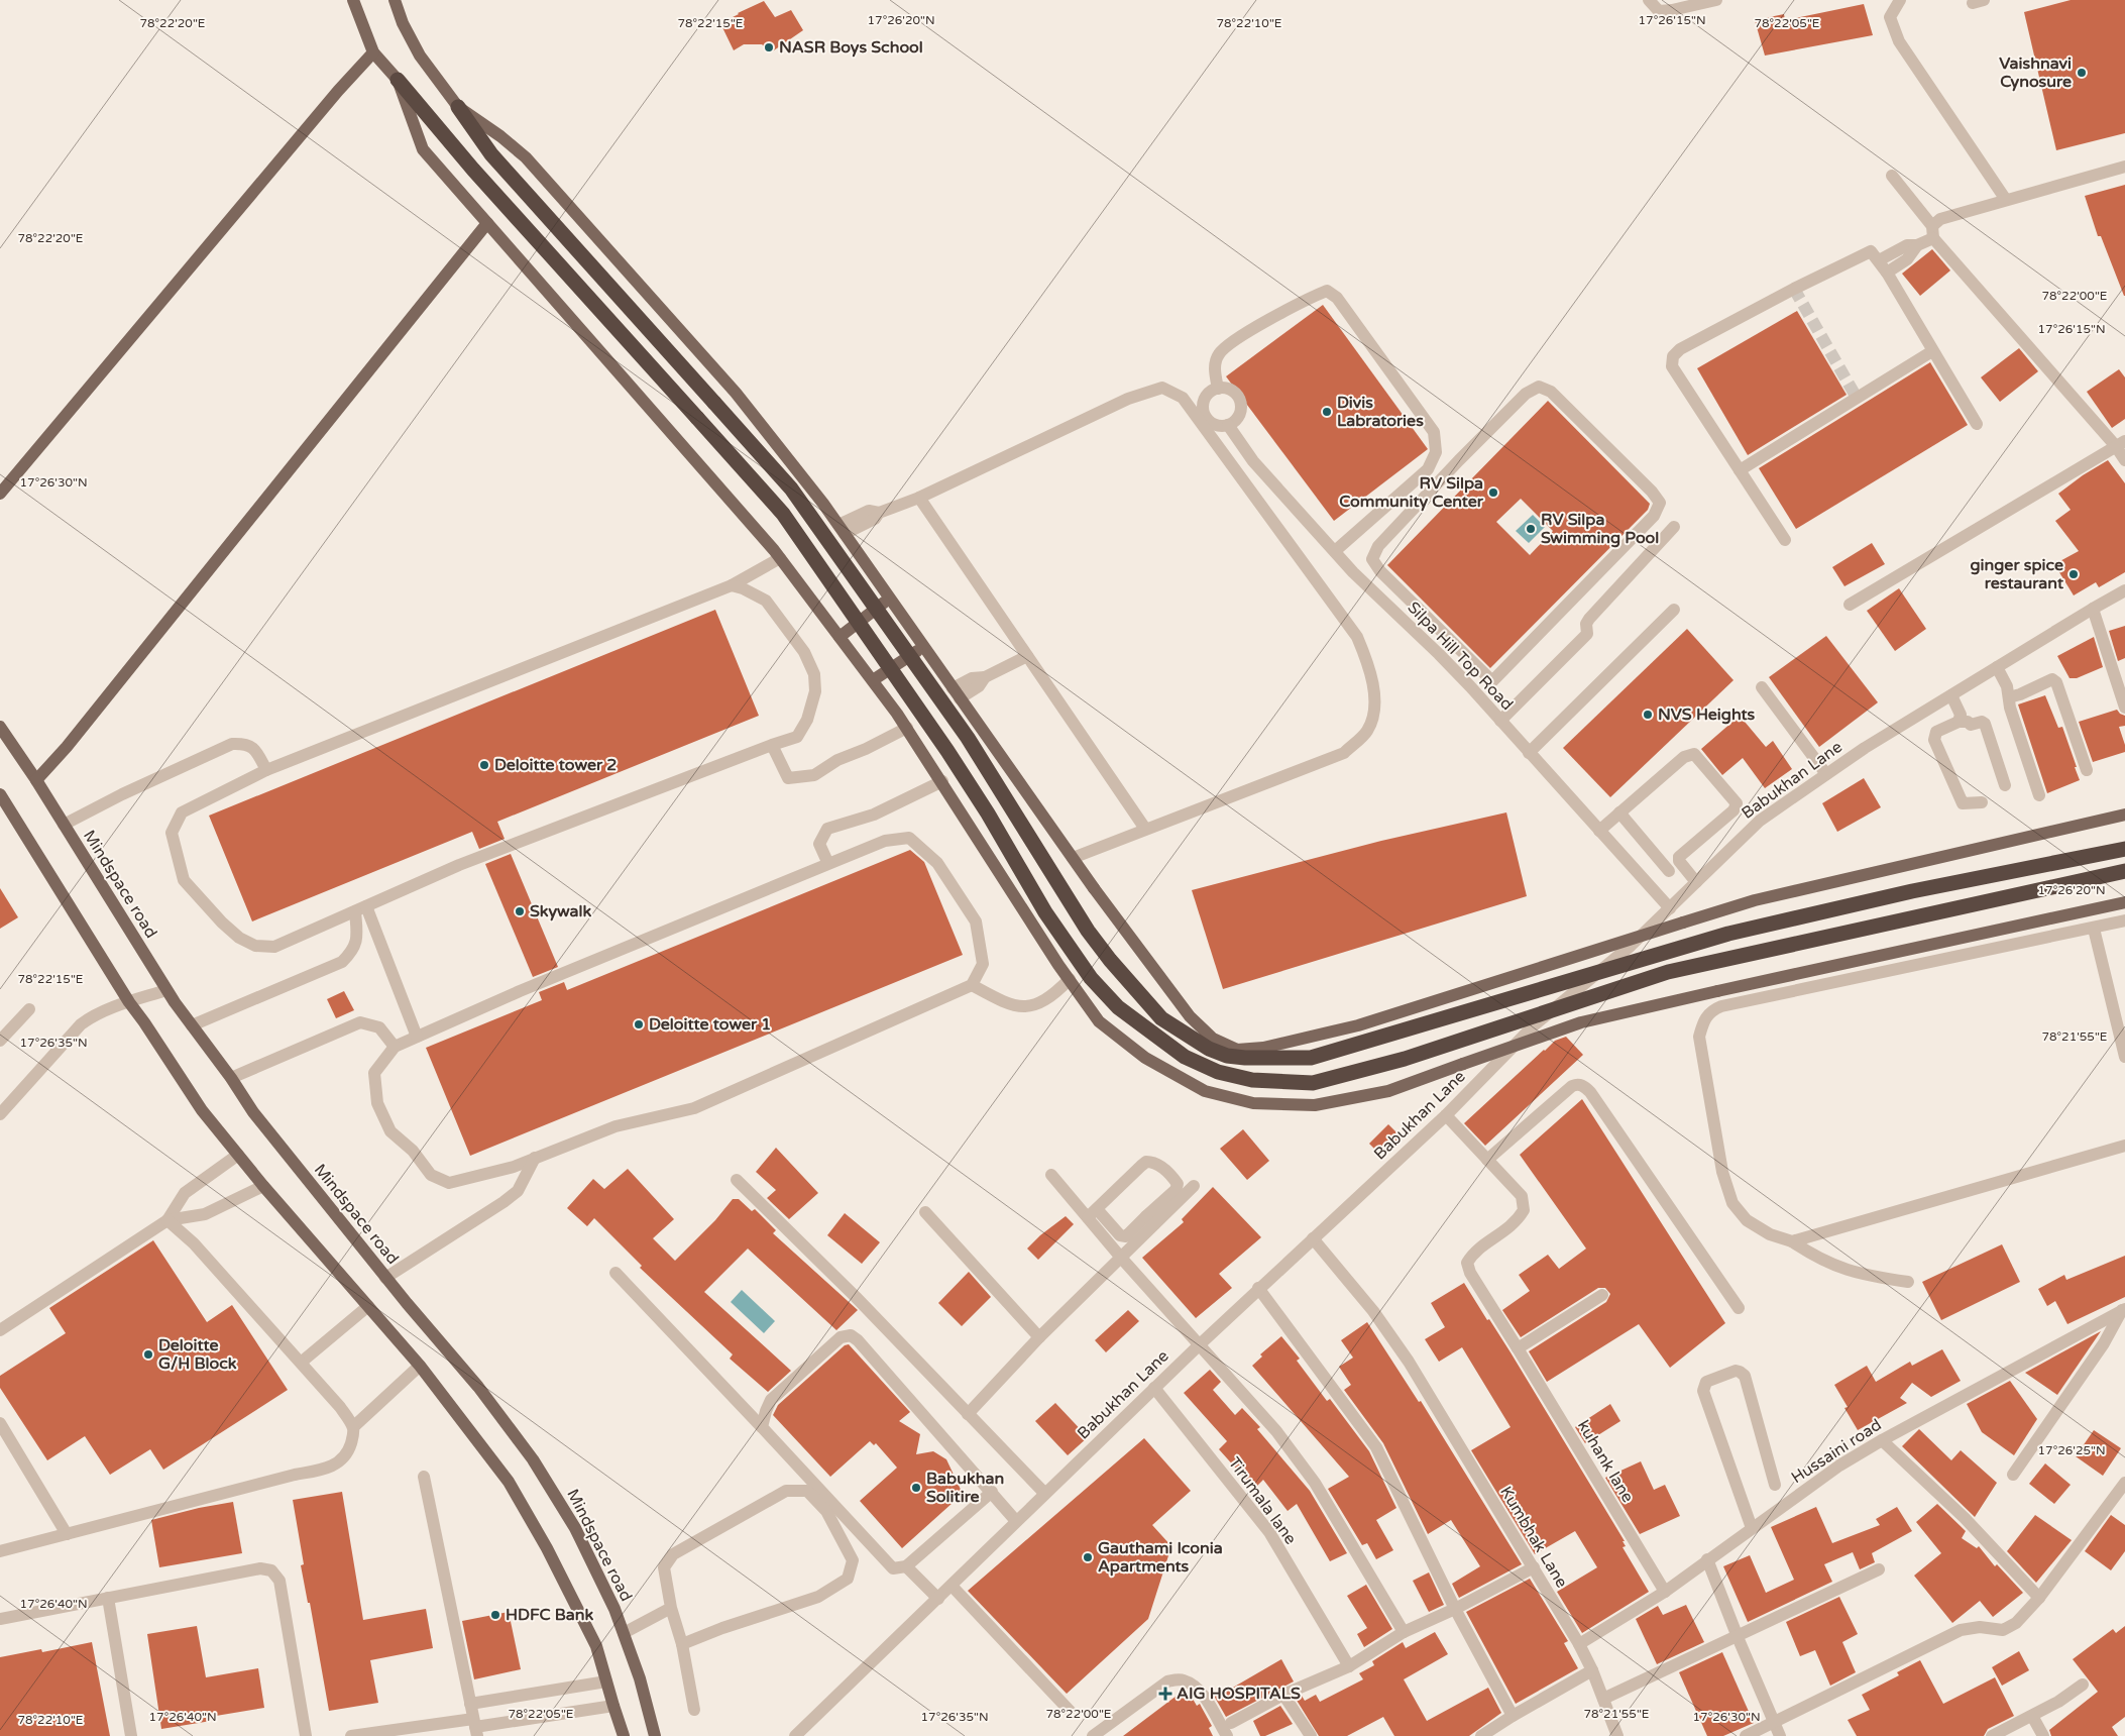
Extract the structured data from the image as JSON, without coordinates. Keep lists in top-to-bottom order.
{
  "streets": {
    "main road": ["Mindspace road"],
    "street": [
      "Silpa Hill Top Road",
      "Babukhan Lane",
      "Hussaini road",
      "kuhank lane",
      "Tirumala lane",
      "Kumbhak Lane"
    ]
  },
  "crossings": [
    ["Silpa Hill Top Road", "Babukhan Lane"],
    ["Babukhan Lane", "Tirumala lane"],
    ["Babukhan Lane", "Kumbhak Lane"],
    ["Hussaini road", "kuhank lane"],
    ["Hussaini road", "Kumbhak Lane"]
  ],
  "places": {
    "other": [
      "NASR Boys School",
      "Vaishnavi Cynosure",
      "Divis Labratories",
      "RV Silpa Community Center",
      "RV Silpa Swimming Pool",
      "ginger spice restaurant",
      "NVS Heights",
      "Deloitte tower 2",
      "Skywalk",
      "Deloitte tower 1",
      "Deloitte G/H Block",
      "Babukhan Solitire",
      "Gauthami Iconia Apartments",
      "HDFC Bank"
    ],
    "health": ["AIG HOSPITALS"]
  },
  "coordinates": [
    "17°26'20\"N",
    "17°26'15\"N",
    "78°22'15\"E",
    "78°22'10\"E",
    "78°22'20\"E",
    "78°22'05\"E",
    "78°22'00\"E",
    "17°26'30\"N",
    "78°21'55\"E",
    "17°26'35\"N",
    "17°26'25\"N",
    "17°26'40\"N"
  ]
}
